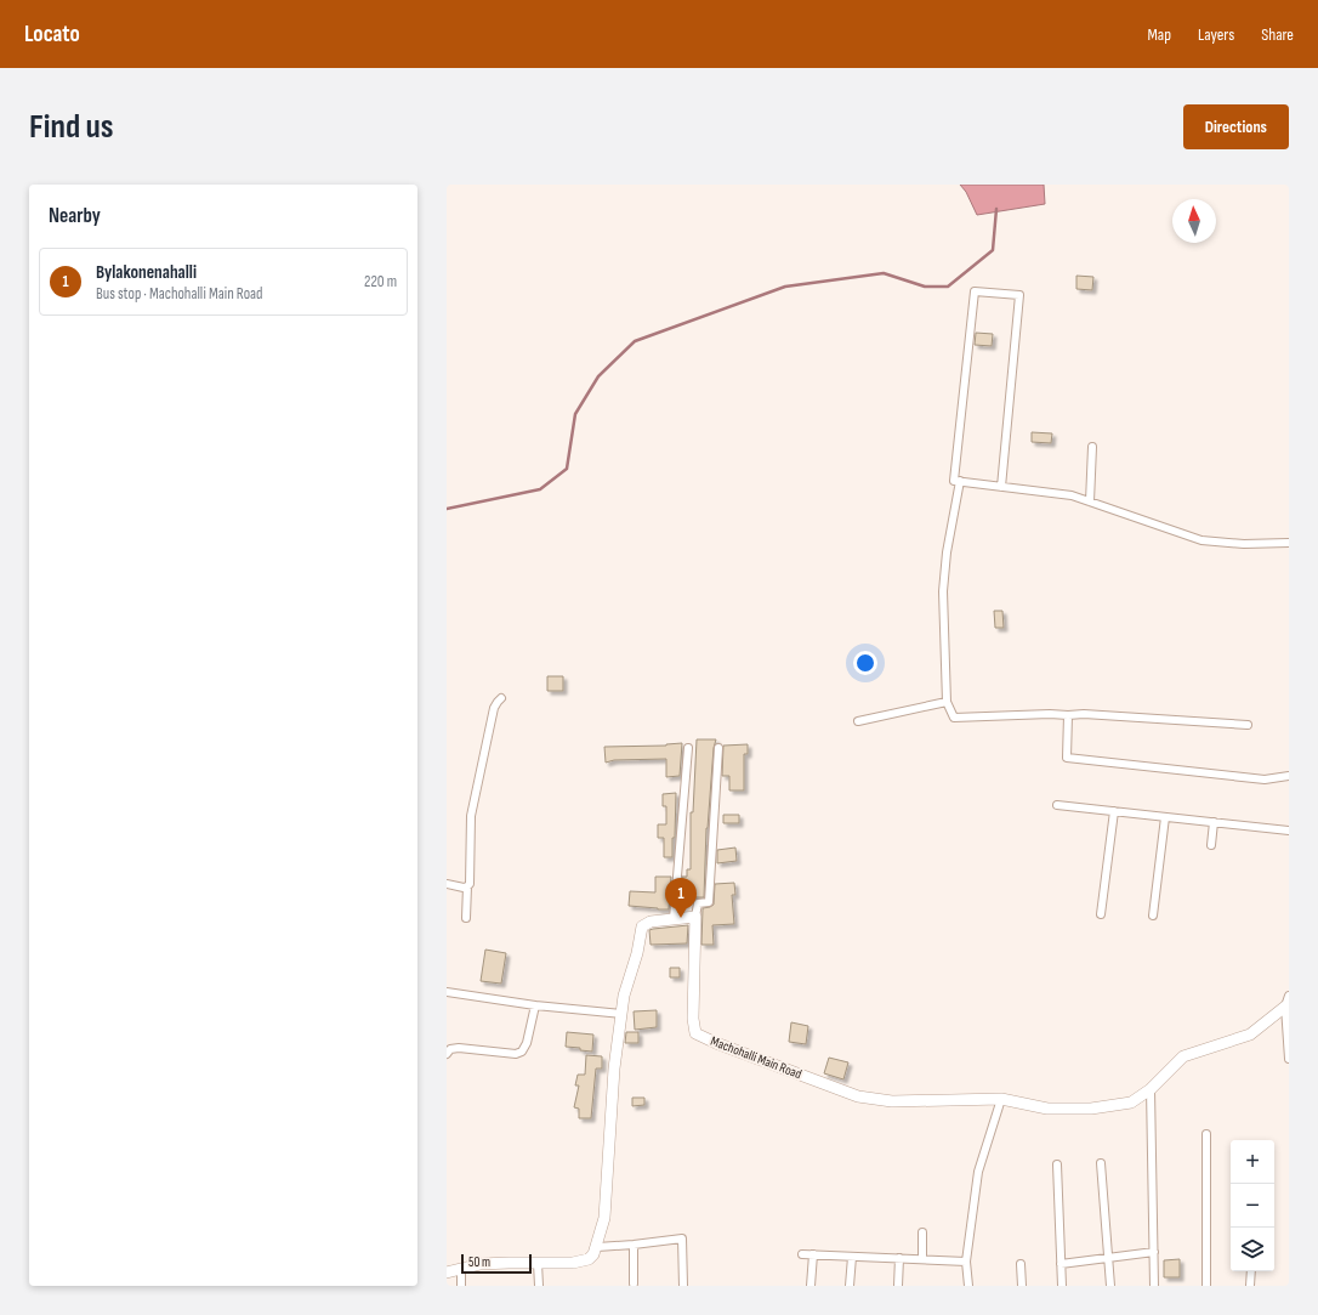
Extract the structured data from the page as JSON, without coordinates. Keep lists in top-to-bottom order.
{
  "streets": {
    "street": ["Machohalli Main Road"]
  },
  "scale_bar": "50 m",
  "north": "top",
  "page": {
    "header": "Locato",
    "nav": ["Map", "Layers", "Share"],
    "buttons": "Directions",
    "title": "Find us",
    "heading": "Nearby",
    "list": [
      {
        "mark": "1",
        "name": "Bylakonenahalli",
        "note": "Bus stop · Machohalli Main Road",
        "value": "220 m"
      }
    ],
    "pins": "1",
    "map_buttons": ["+", "−"],
    "scale": "50 m"
  }
}
